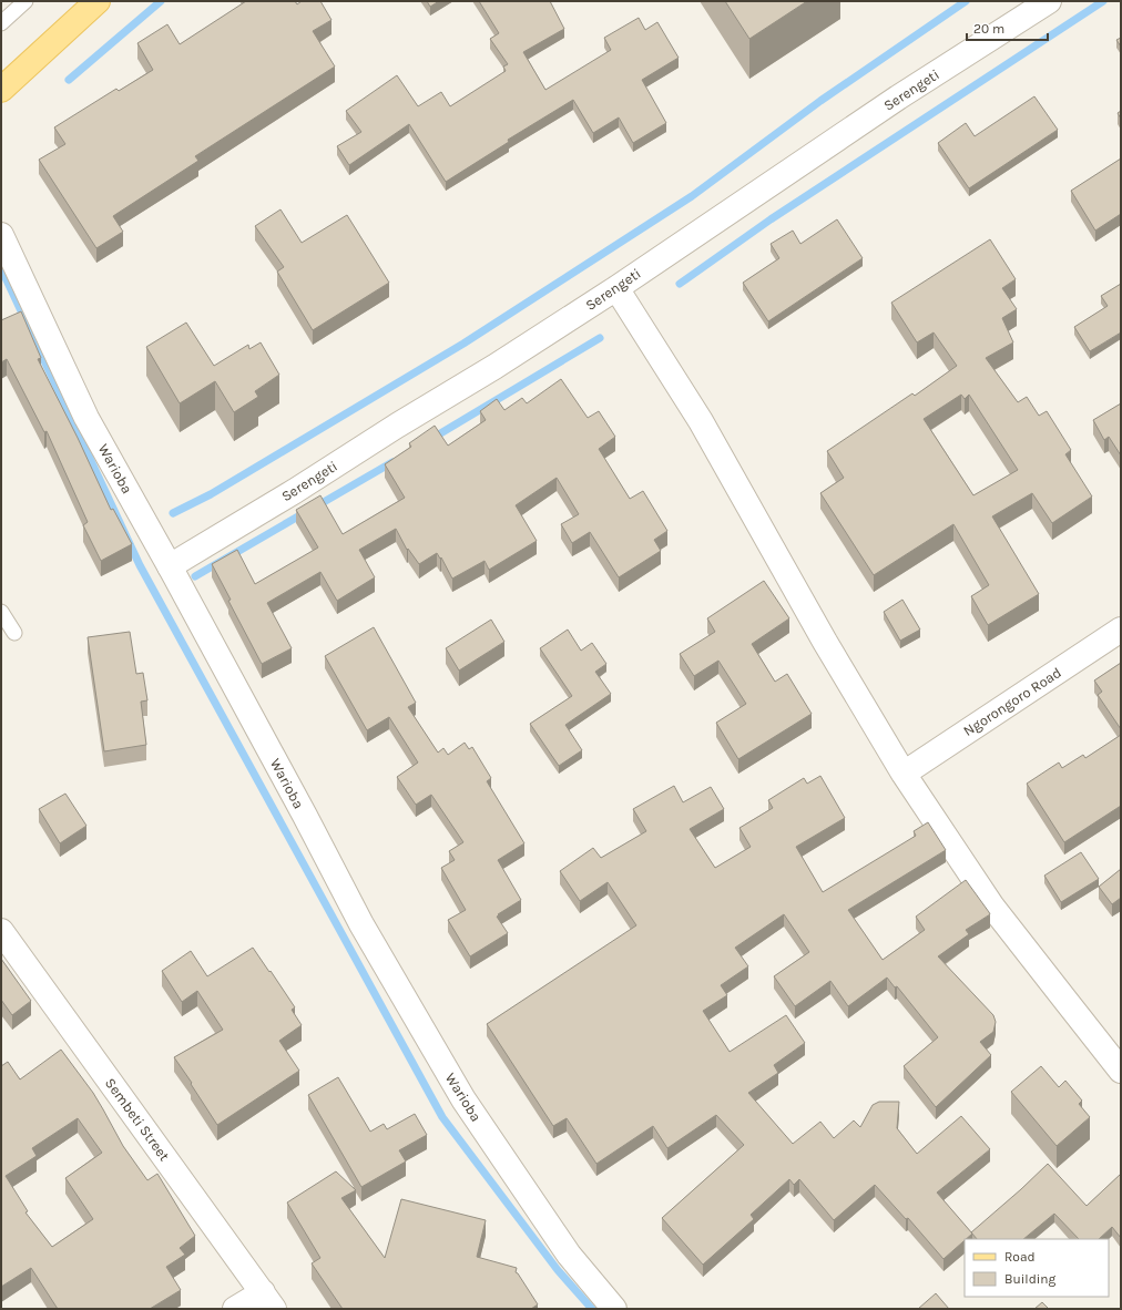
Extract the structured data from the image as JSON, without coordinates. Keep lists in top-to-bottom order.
{
  "streets": {
    "street": [
      "Serengeti",
      "Warioba",
      "Ngorongoro Road",
      "Sembeti Street"
    ]
  },
  "crossings": [
    ["Serengeti", "Warioba"]
  ],
  "legend": ["Road", "Building"],
  "scale_bar": "20 m"
}
